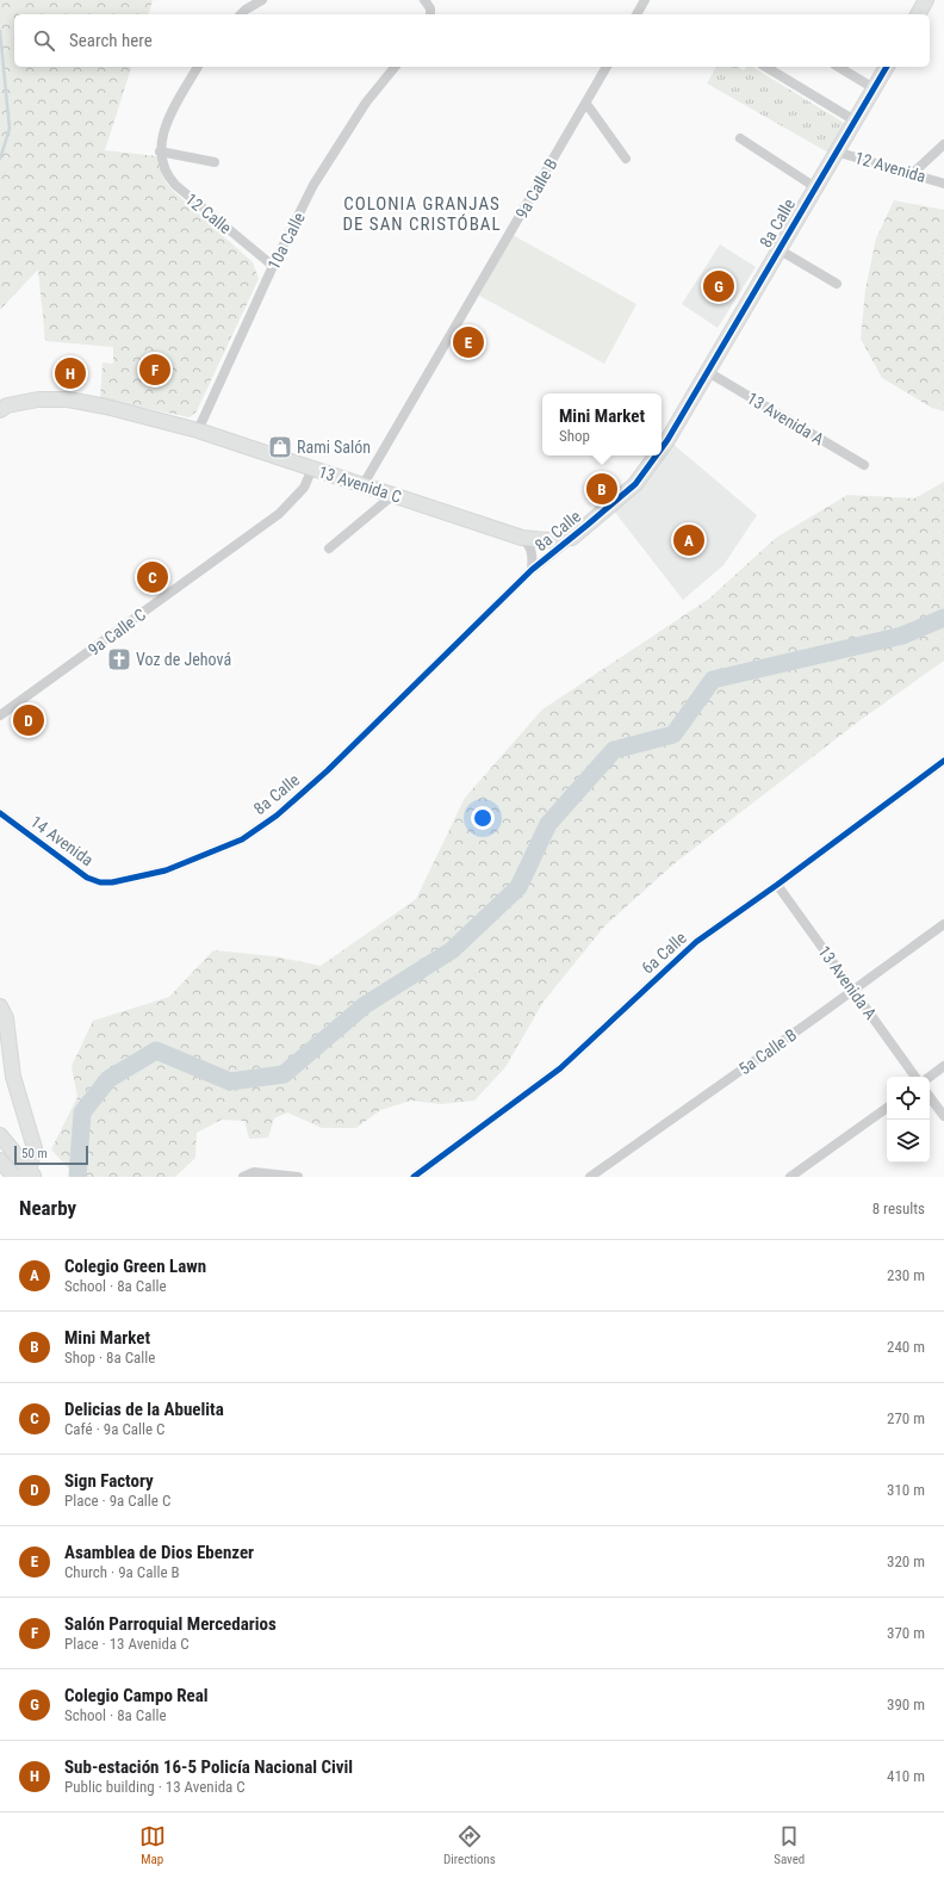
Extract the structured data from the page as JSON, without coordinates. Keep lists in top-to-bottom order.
{
  "streets": {
    "street": [
      "12 Avenida",
      "9a Calle B",
      "12 Calle",
      "8a Calle",
      "10a Calle",
      "13 Avenida A",
      "13 Avenida C",
      "9a Calle C",
      "14 Avenida",
      "6a Calle",
      "5a Calle B"
    ]
  },
  "crossings": [
    ["12 Avenida", "8a Calle"],
    ["9a Calle B", "13 Avenida C"],
    ["12 Calle", "10a Calle"],
    ["8a Calle", "13 Avenida A"],
    ["8a Calle", "13 Avenida C"],
    ["8a Calle", "14 Avenida"],
    ["10a Calle", "13 Avenida C"],
    ["13 Avenida A", "6a Calle"],
    ["13 Avenida A", "5a Calle B"],
    ["13 Avenida C", "9a Calle C"]
  ],
  "districts": ["COLONIA GRANJAS DE SAN CRISTÓBAL"],
  "places": {
    "shop": ["Rami Salón"],
    "church": ["Voz de Jehová"]
  },
  "scale_bar": "50 m",
  "page": {
    "search": "Search here",
    "pins": [
      "G",
      "E",
      "F",
      "H",
      "B",
      "A",
      "C",
      "D"
    ],
    "popup": ["Mini Market", "Shop"],
    "scale": "50 m",
    "heading": ["Nearby", "8 results"],
    "list": [
      {
        "mark": "A",
        "name": "Colegio Green Lawn",
        "note": "School · 8a Calle",
        "value": "230 m"
      },
      {
        "mark": "B",
        "name": "Mini Market",
        "note": "Shop · 8a Calle",
        "value": "240 m"
      },
      {
        "mark": "C",
        "name": "Delicias de la Abuelita",
        "note": "Café · 9a Calle C",
        "value": "270 m"
      },
      {
        "mark": "D",
        "name": "Sign Factory",
        "note": "Place · 9a Calle C",
        "value": "310 m"
      },
      {
        "mark": "E",
        "name": "Asamblea de Dios Ebenzer",
        "note": "Church · 9a Calle B",
        "value": "320 m"
      },
      {
        "mark": "F",
        "name": "Salón Parroquial Mercedarios",
        "note": "Place · 13 Avenida C",
        "value": "370 m"
      },
      {
        "mark": "G",
        "name": "Colegio Campo Real",
        "note": "School · 8a Calle",
        "value": "390 m"
      },
      {
        "mark": "H",
        "name": "Sub-estación 16-5 Policía Nacional Civil",
        "note": "Public building · 13 Avenida C",
        "value": "410 m"
      }
    ],
    "nav": ["Map", "Directions", "Saved"]
  }
}
